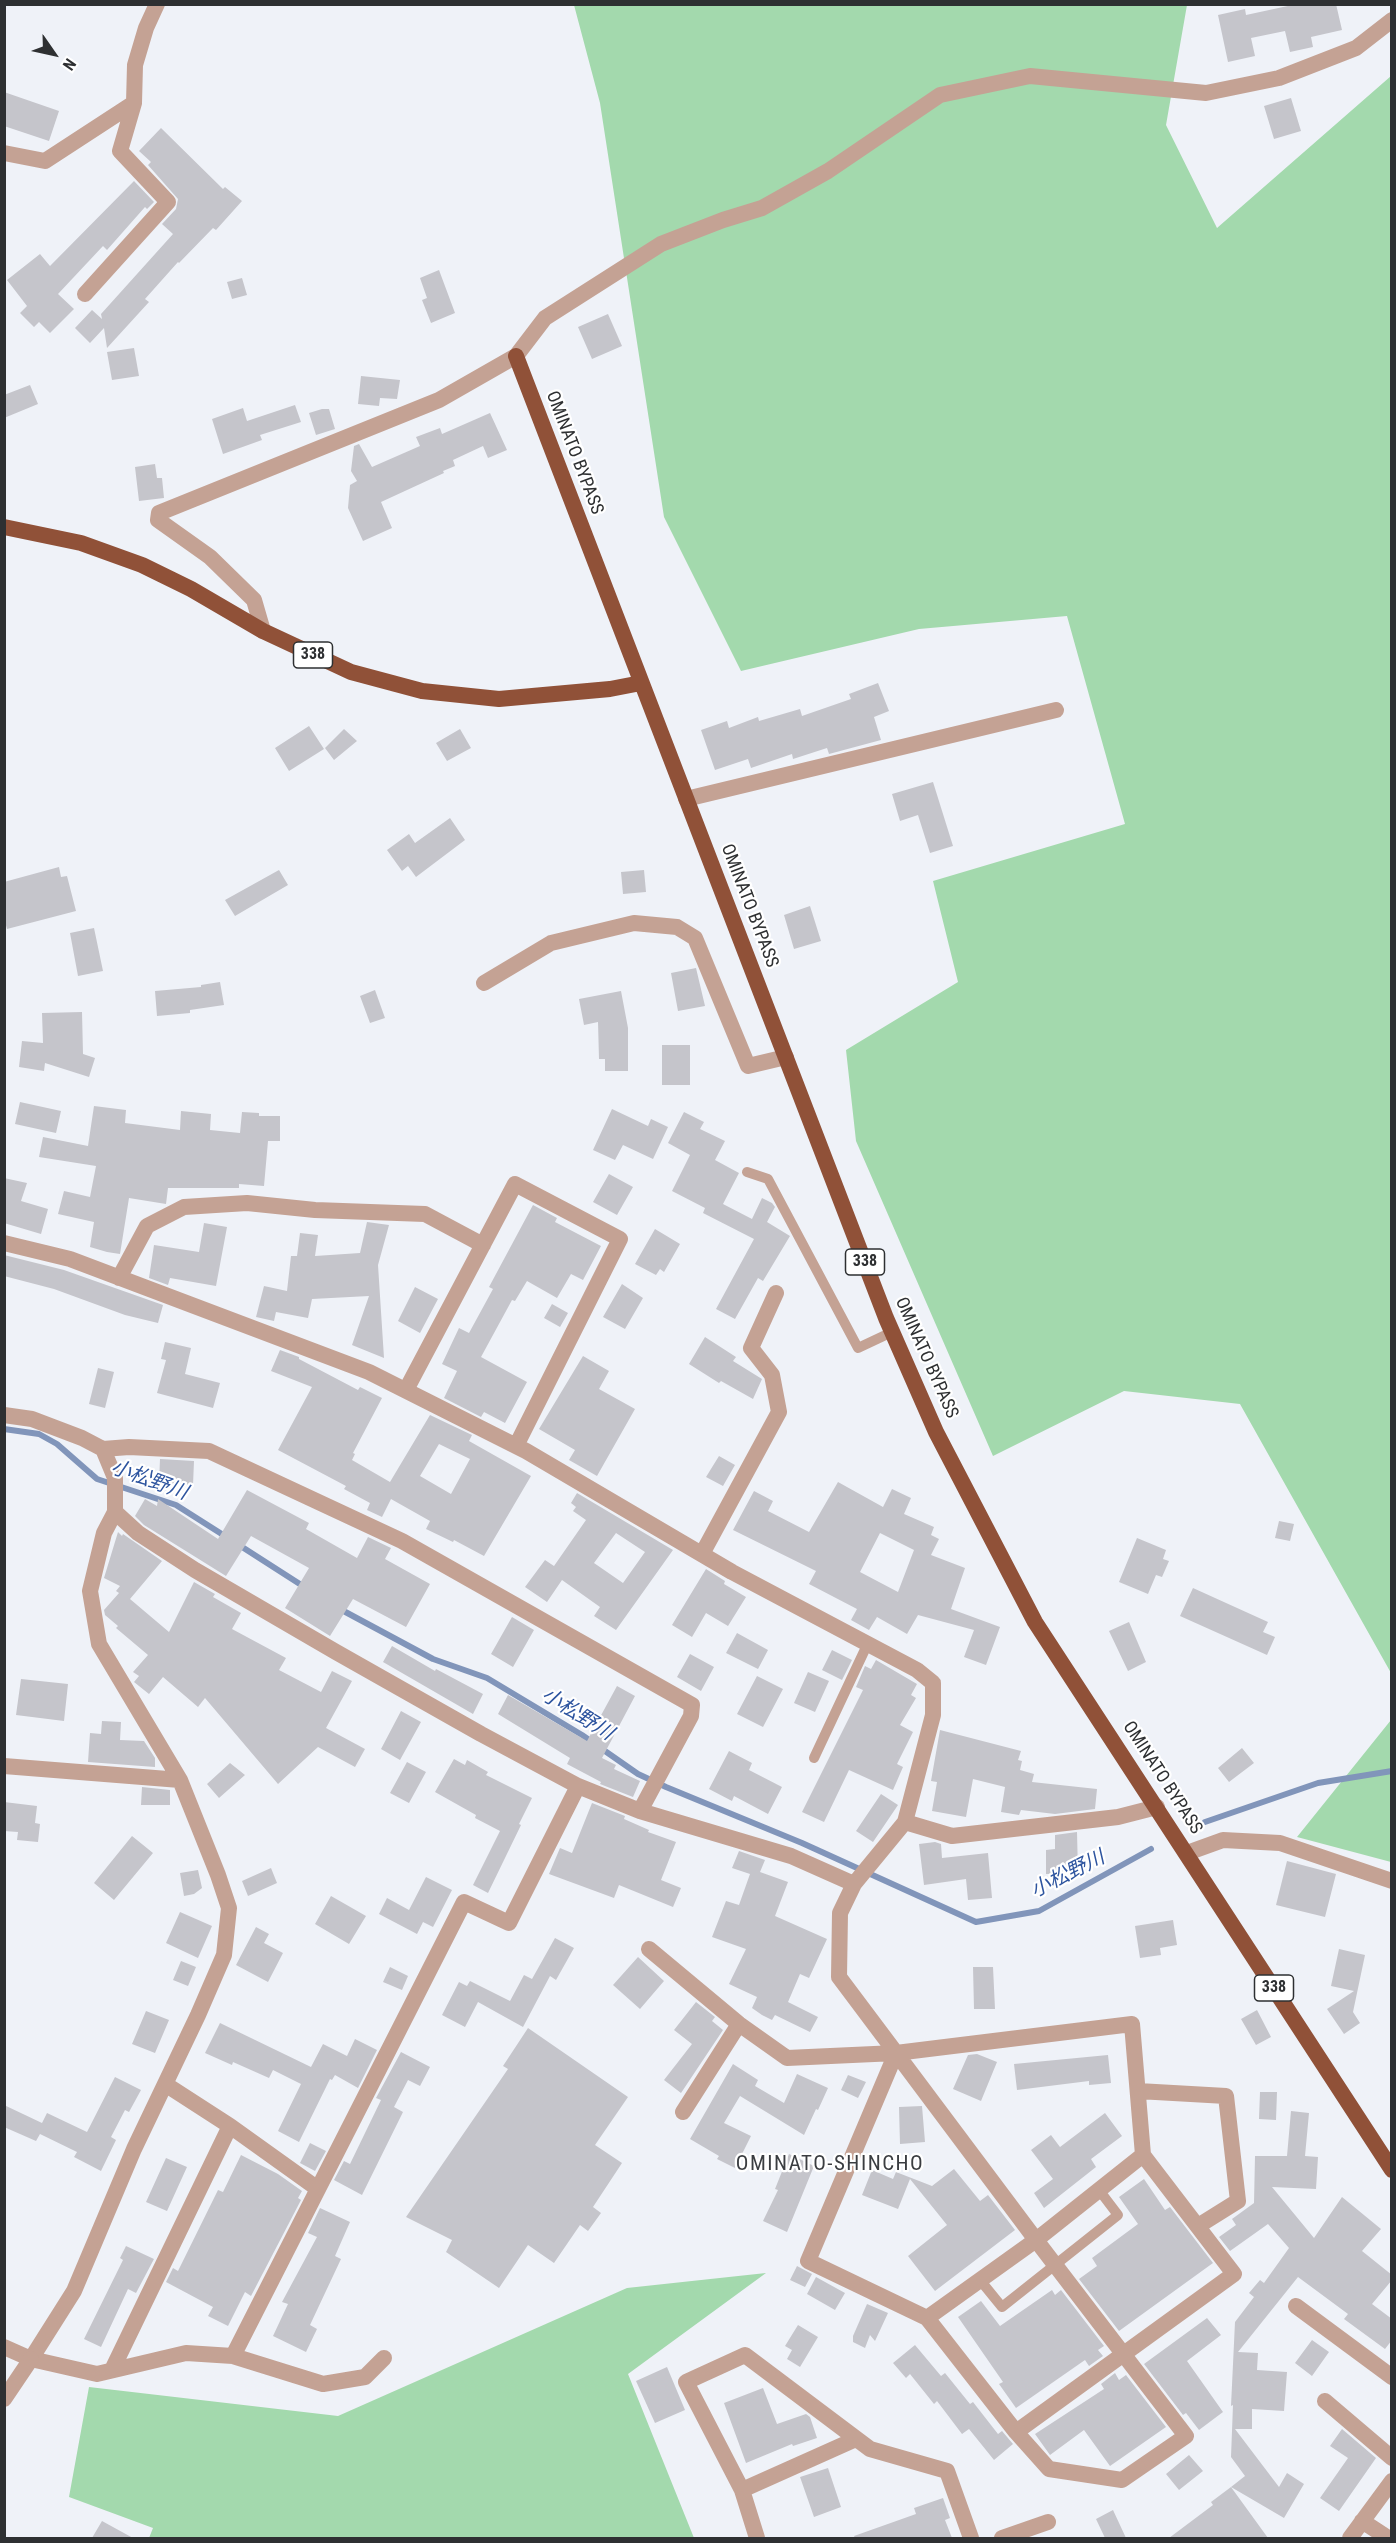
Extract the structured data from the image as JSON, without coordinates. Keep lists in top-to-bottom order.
{
  "streets": {
    "highway": ["OMINATO BYPASS", "338"]
  },
  "crossings": [
    ["OMINATO BYPASS", "338"]
  ],
  "districts": ["OMINATO-SHINCHO"],
  "water": ["小松野川"],
  "north": "bottom right"
}
